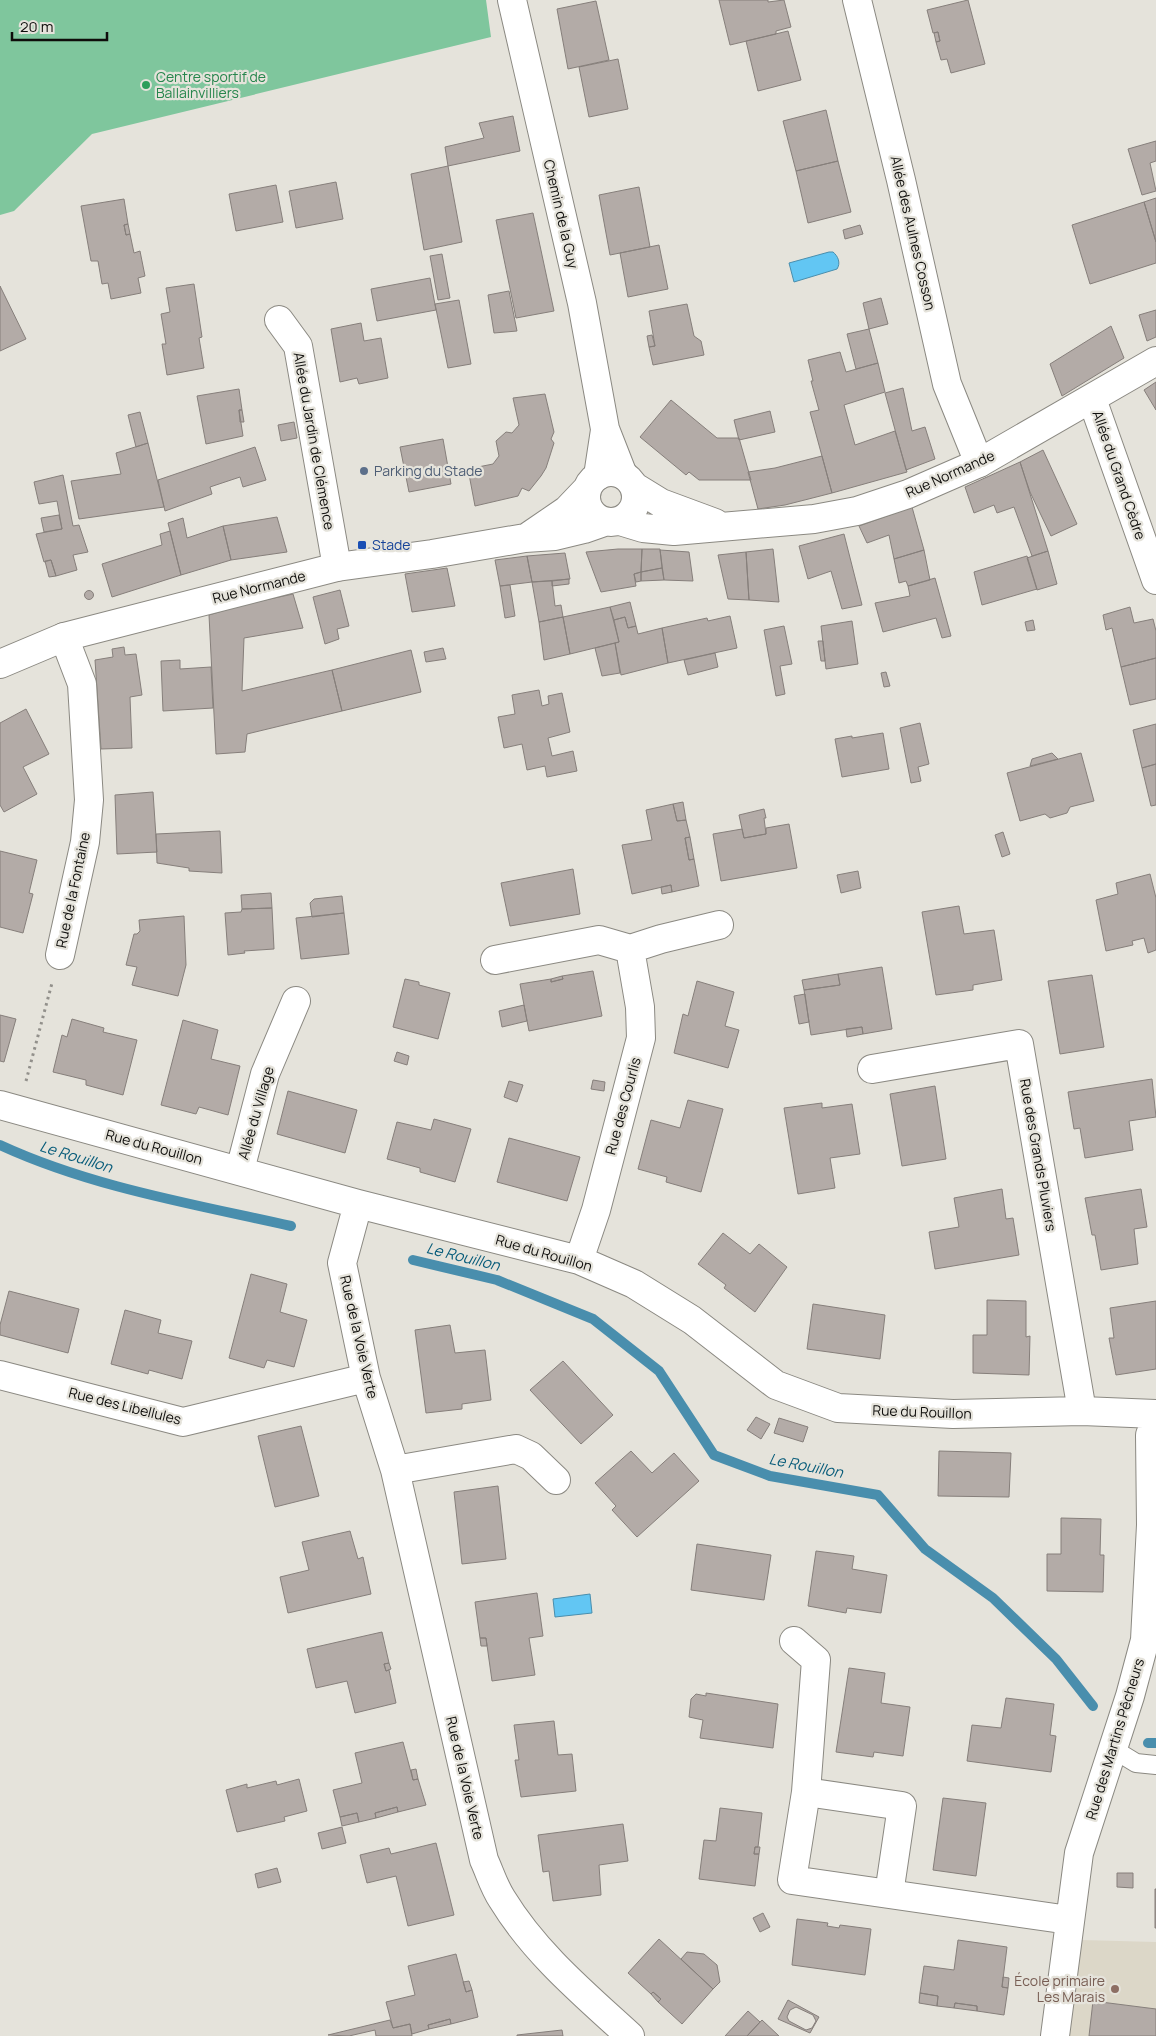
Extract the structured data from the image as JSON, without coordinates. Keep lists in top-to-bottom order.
{
  "streets": {
    "street": [
      "Chemin de la Guy",
      "Allée des Aulnes Cosson",
      "Allée du Jardin de Clémence",
      "Rue Normande",
      "Allée du Grand Cèdre",
      "Rue de la Fontaine",
      "Rue des Courlis",
      "Allée du Village",
      "Rue du Rouillon",
      "Rue des Grands Pluviers",
      "Rue de la Voie Verte",
      "Rue des Libellules",
      "Rue des Martins Pêcheurs"
    ]
  },
  "crossings": [
    ["Chemin de la Guy", "Rue Normande"],
    ["Allée des Aulnes Cosson", "Rue Normande"],
    ["Allée du Jardin de Clémence", "Rue Normande"],
    ["Rue Normande", "Allée du Grand Cèdre"],
    ["Rue Normande", "Rue de la Fontaine"],
    ["Rue de la Fontaine", "Rue du Rouillon"],
    ["Rue des Courlis", "Rue du Rouillon"],
    ["Allée du Village", "Rue du Rouillon"],
    ["Rue du Rouillon", "Rue des Grands Pluviers"],
    ["Rue du Rouillon", "Rue de la Voie Verte"],
    ["Rue de la Voie Verte", "Rue des Libellules"]
  ],
  "water": ["Le Rouillon"],
  "places": {
    "other": ["Centre sportif de Ballainvilliers", "Parking du Stade", "École primaire Les Marais"],
    "transit": ["Stade"]
  },
  "scale_bar": "20 m"
}
